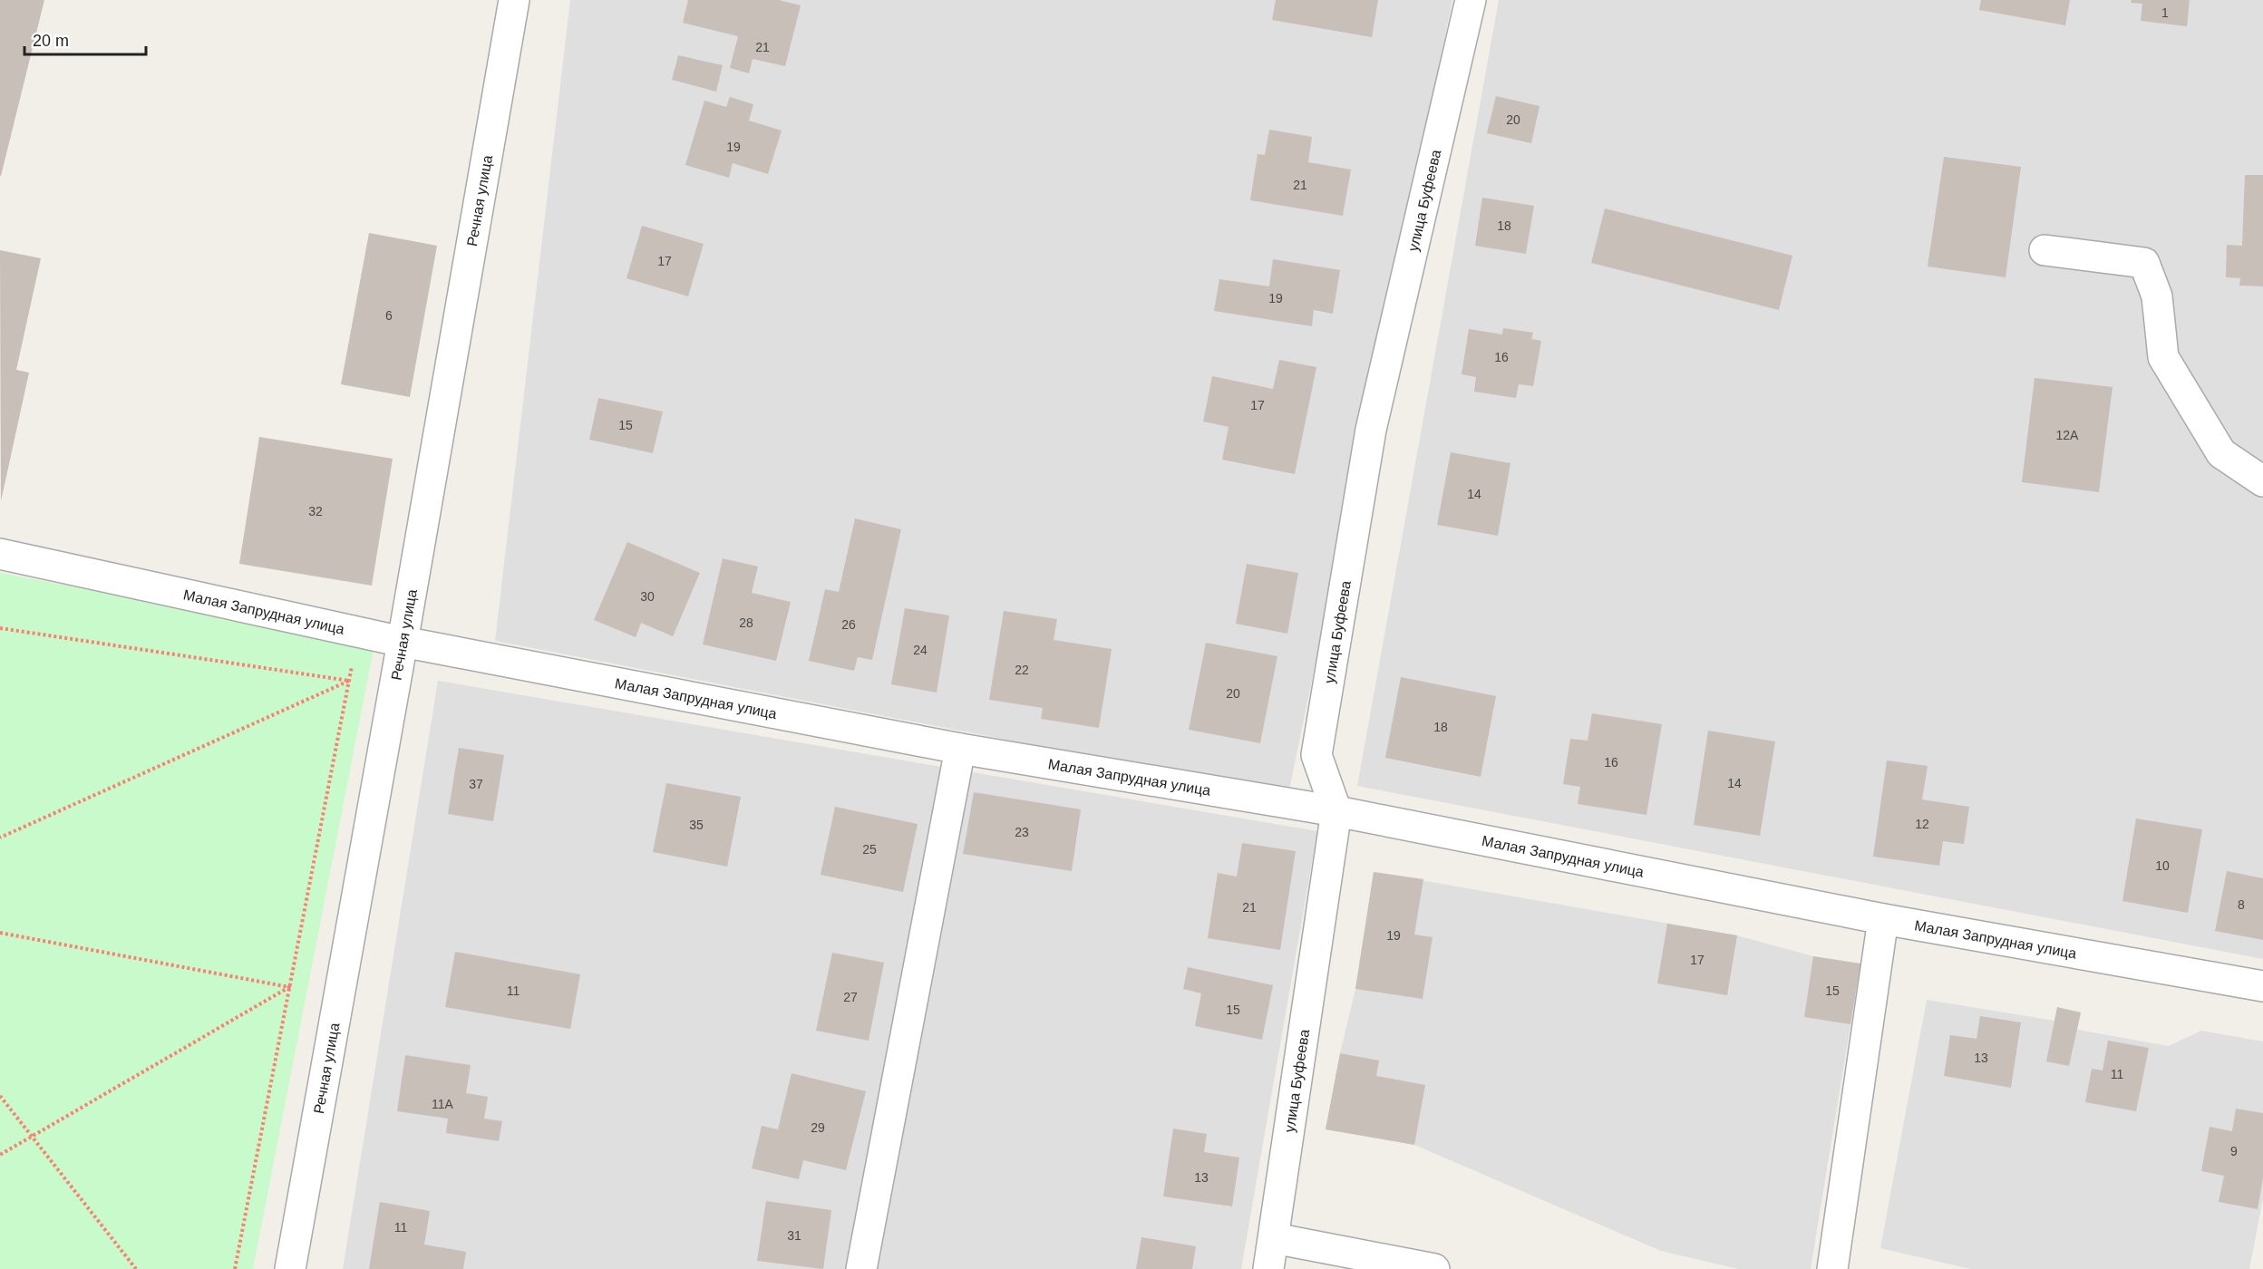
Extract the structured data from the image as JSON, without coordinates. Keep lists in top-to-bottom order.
{
  "streets": {
    "street": ["Речная улица", "улица Буфеева", "Малая Запрудная улица"]
  },
  "crossings": [
    ["Речная улица", "Малая Запрудная улица"],
    ["улица Буфеева", "Малая Запрудная улица"]
  ],
  "house_numbers": [
    "1",
    "21",
    "20",
    "19",
    "21",
    "18",
    "17",
    "19",
    "6",
    "16",
    "17",
    "15",
    "12А",
    "14",
    "32",
    "30",
    "28",
    "26",
    "24",
    "22",
    "20",
    "18",
    "16",
    "14",
    "37",
    "12",
    "35",
    "23",
    "25",
    "10",
    "8",
    "21",
    "19",
    "17",
    "11",
    "15",
    "27",
    "15",
    "13",
    "11",
    "11А",
    "29",
    "9",
    "13",
    "11",
    "31"
  ],
  "scale_bar": "20 m"
}
